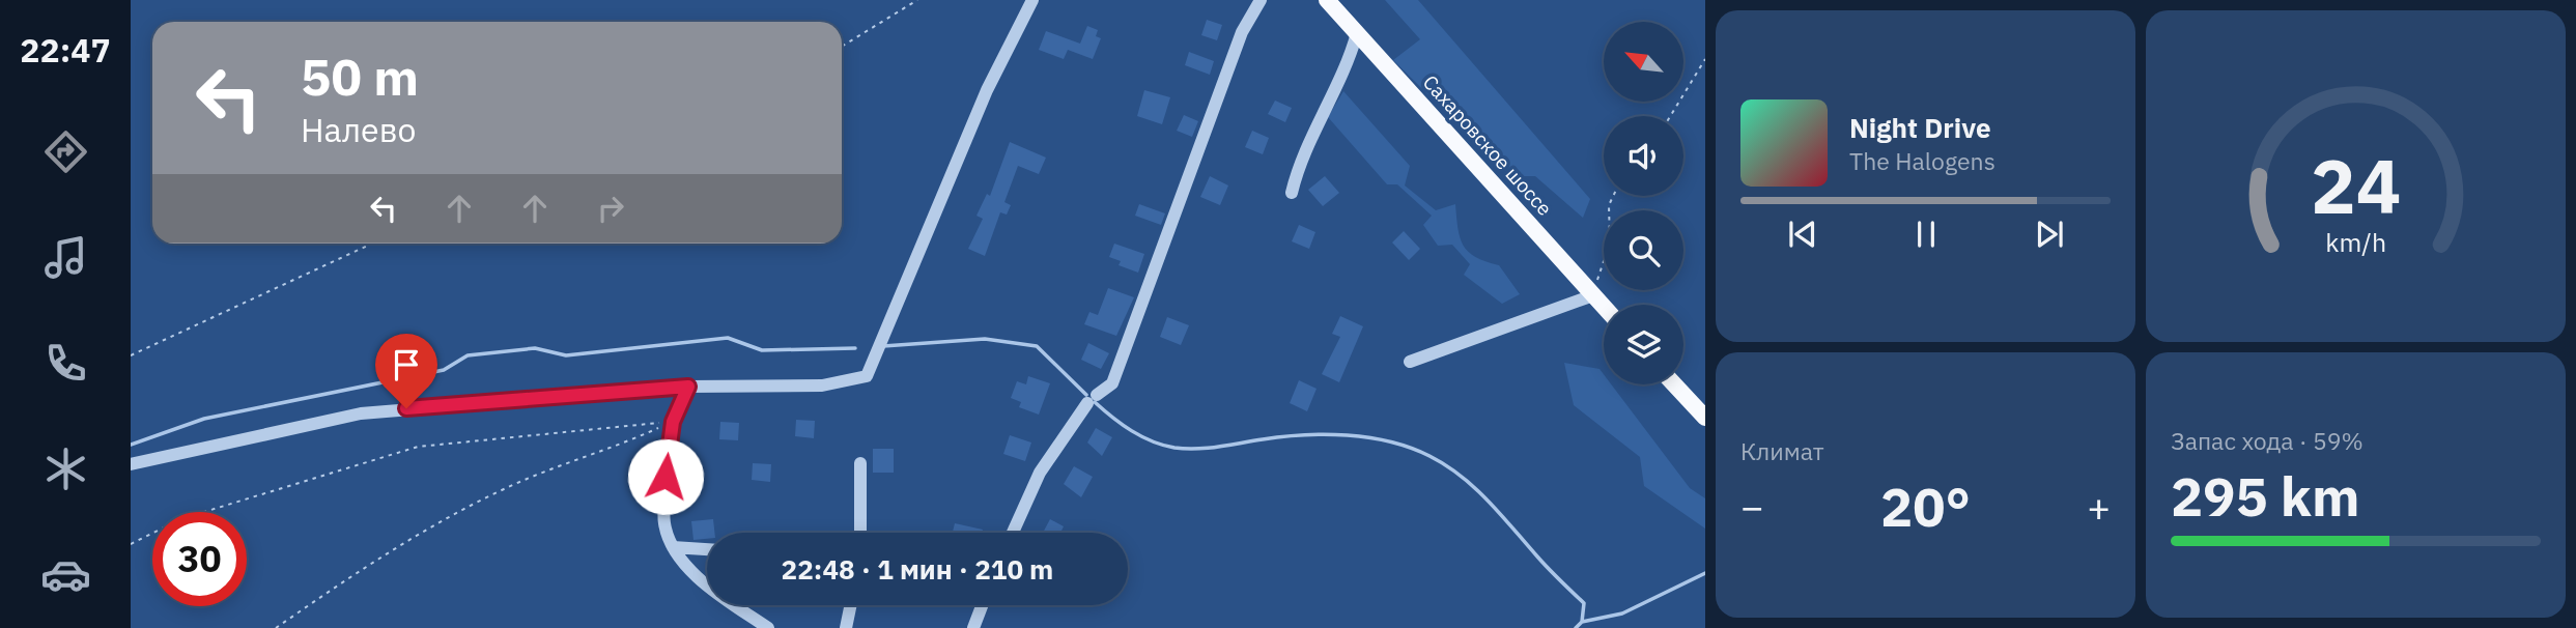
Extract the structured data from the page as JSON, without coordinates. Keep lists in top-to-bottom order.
{
  "streets": {
    "main road": ["Сахаровское шоссе"]
  },
  "north": "top left",
  "page": {
    "tabs": "22:47",
    "turn": ["50 m", "Налево"],
    "song": ["Night Drive", "The Halogens"],
    "tile": [
      "Климат",
      ["Запас хода · 59%", "295 km"]
    ],
    "heat": ["−", "20°", "+"],
    "limit": "30",
    "trip": "22:48 · 1 мин · 210 m",
    "gauge": ["24", "km/h"]
  }
}
